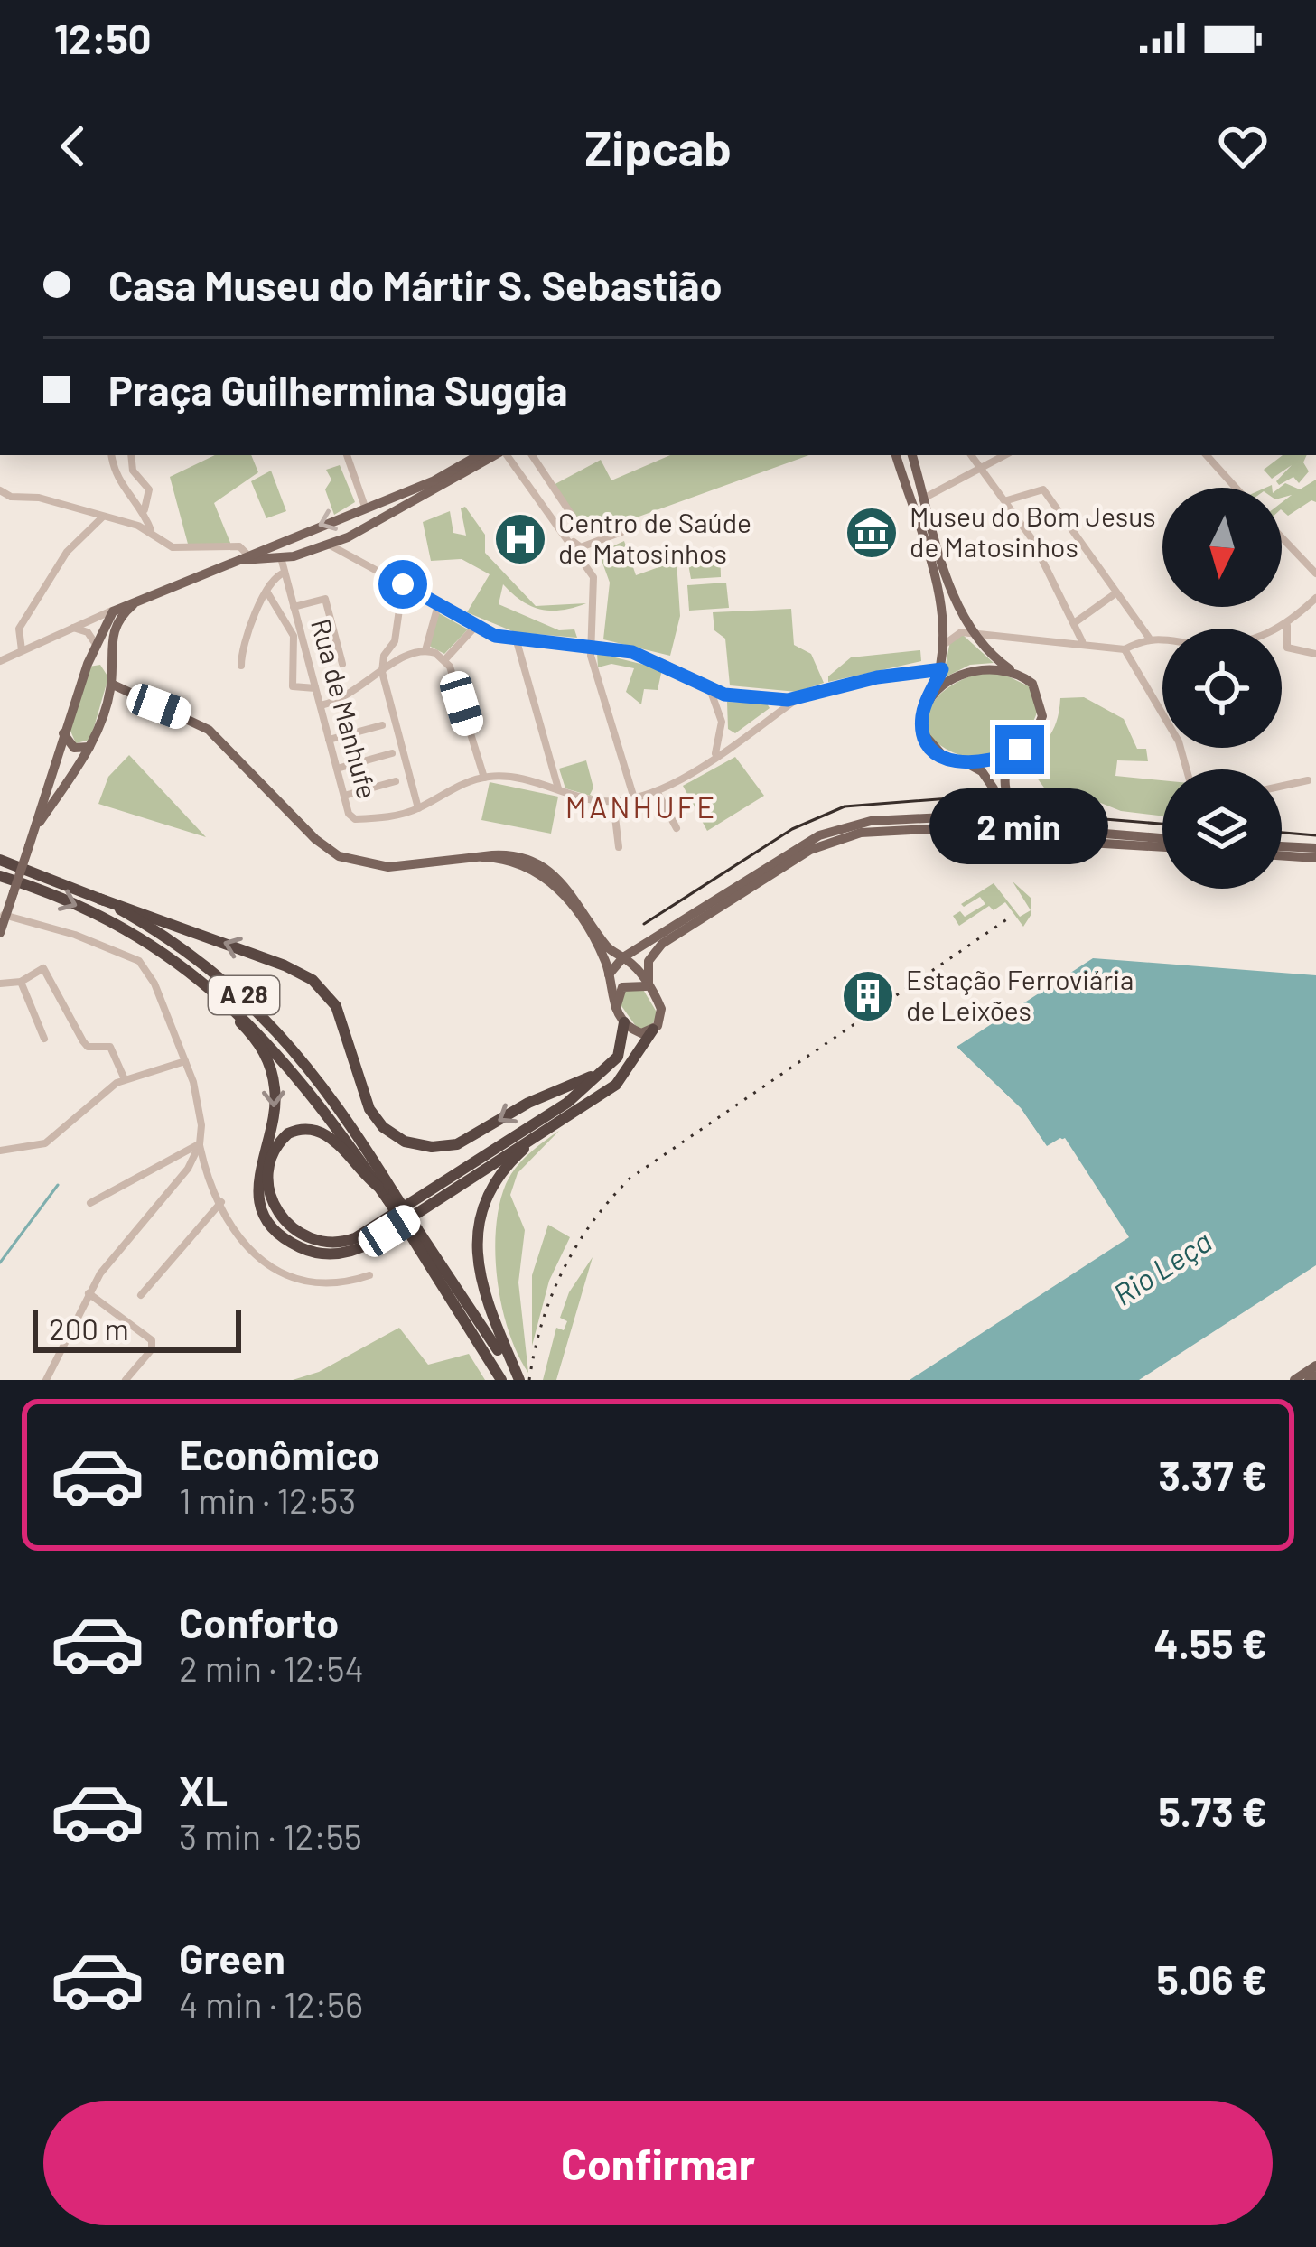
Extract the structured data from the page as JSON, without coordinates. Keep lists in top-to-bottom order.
{
  "streets": {
    "highway": ["A 28"],
    "street": ["Rua de Manhufe"]
  },
  "districts": ["MANHUFE"],
  "water": ["Rio Leça"],
  "places": {
    "museum": ["Museu do Bom Jesus de Matosinhos"],
    "hospital": ["Centro de Saúde de Matosinhos"],
    "building": ["Estação Ferroviária de Leixões"]
  },
  "scale_bar": "200 m",
  "north": "bottom",
  "page": {
    "status": "12:50",
    "header": "Zipcab",
    "banner": ["Casa Museu do Mártir S. Sebastião", "Praça Guilhermina Suggia"],
    "bubble": "2 min",
    "scale": "200 m",
    "list": [
      {
        "name": "Econômico",
        "note": "1 min · 12:53",
        "value": "3.37 €"
      },
      {
        "name": "Conforto",
        "note": "2 min · 12:54",
        "value": "4.55 €"
      },
      {
        "name": "XL",
        "note": "3 min · 12:55",
        "value": "5.73 €"
      },
      {
        "name": "Green",
        "note": "4 min · 12:56",
        "value": "5.06 €"
      }
    ],
    "buttons": "Confirmar"
  }
}
